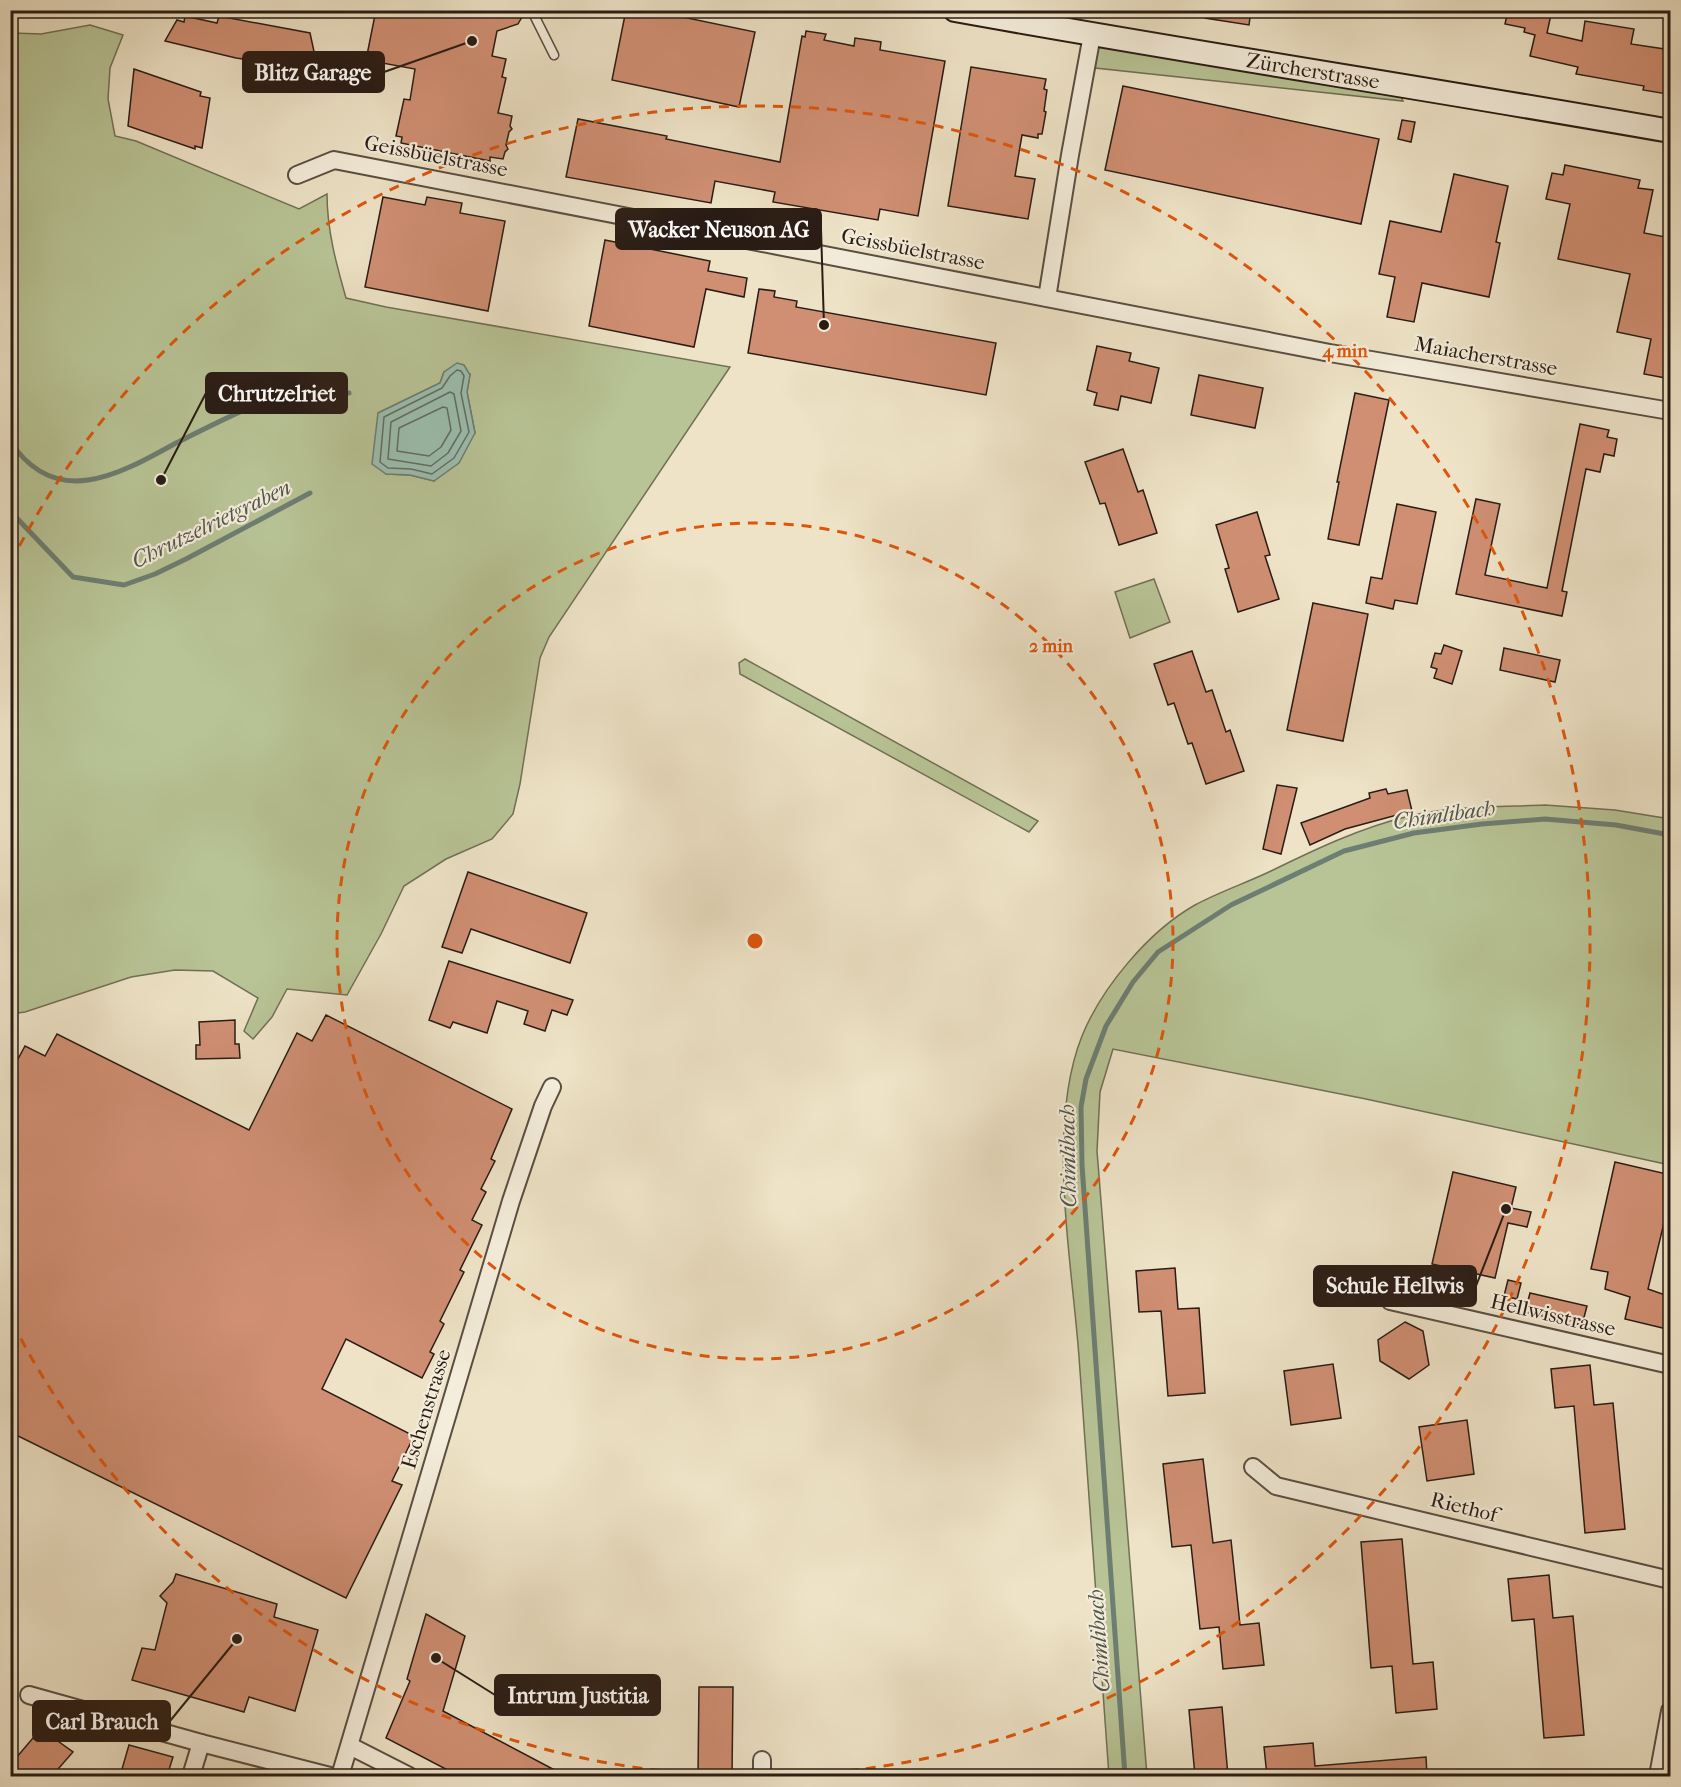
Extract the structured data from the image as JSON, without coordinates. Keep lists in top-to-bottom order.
{
  "streets": {
    "main road": ["Zürcherstrasse"],
    "street": [
      "Geissbüelstrasse",
      "Maiacherstrasse",
      "Hellwisstrasse",
      "Eschenstrasse",
      "Riethof"
    ]
  },
  "crossings": [
    ["Geissbüelstrasse", "Maiacherstrasse"]
  ],
  "water": ["Chrutzelrietgraben", "Chimlibach"],
  "places": [
    "Blitz Garage",
    "Wacker Neuson AG",
    "Chrutzelriet",
    "Schule Hellwis",
    "Carl Brauch",
    "Intrum Justitia"
  ],
  "rings": ["4 min", "2 min"]
}
